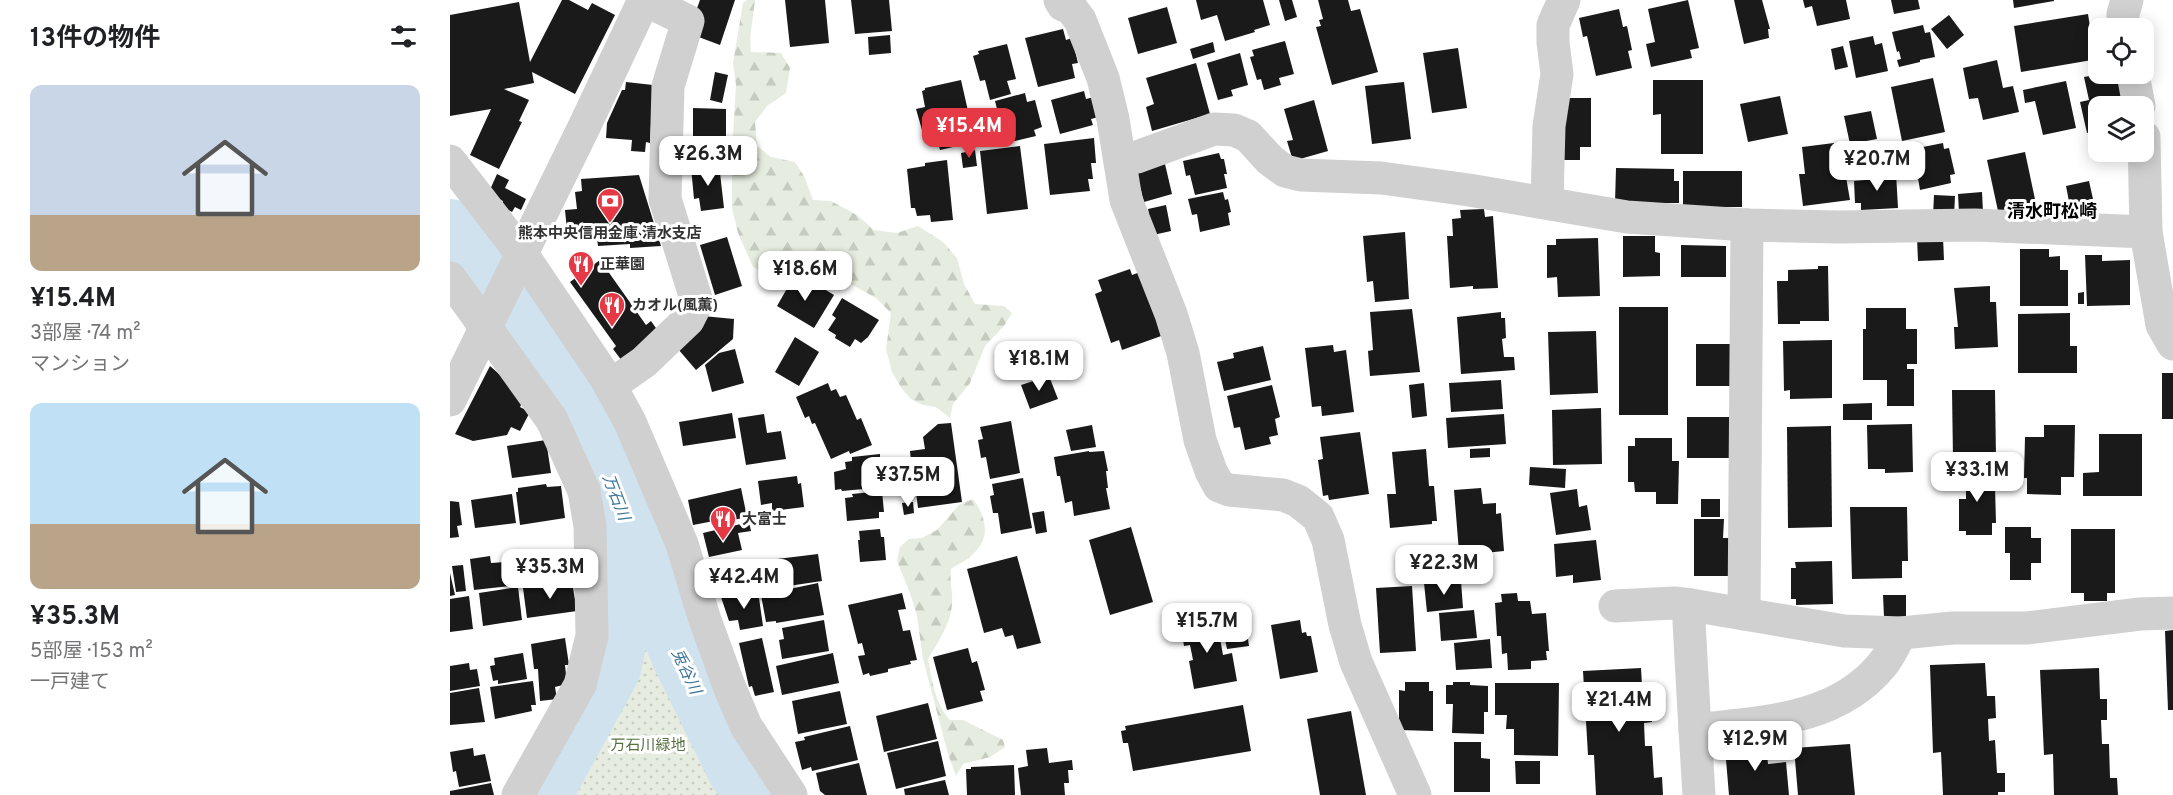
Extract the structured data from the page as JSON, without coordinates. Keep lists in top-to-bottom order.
{
  "districts": ["清水町松崎"],
  "water": ["万石川", "兎谷川"],
  "parks": ["万石川緑地"],
  "places": {
    "bank": ["熊本中央信用金庫 清水支店"],
    "restaurant": ["正華園", "カオル(風薫)", "大富士"]
  },
  "page": {
    "heading": "13件の物件",
    "list": [
      {
        "name": "¥15.4M",
        "note": "3部屋 · 74 m² · マンション"
      },
      {
        "name": "¥35.3M",
        "note": "5部屋 · 153 m² · 一戸建て"
      }
    ],
    "price": [
      "¥15.4M",
      "¥26.3M",
      "¥20.7M",
      "¥18.6M",
      "¥18.1M",
      "¥33.1M",
      "¥37.5M",
      "¥22.3M",
      "¥35.3M",
      "¥42.4M",
      "¥15.7M",
      "¥21.4M",
      "¥12.9M"
    ]
  }
}
